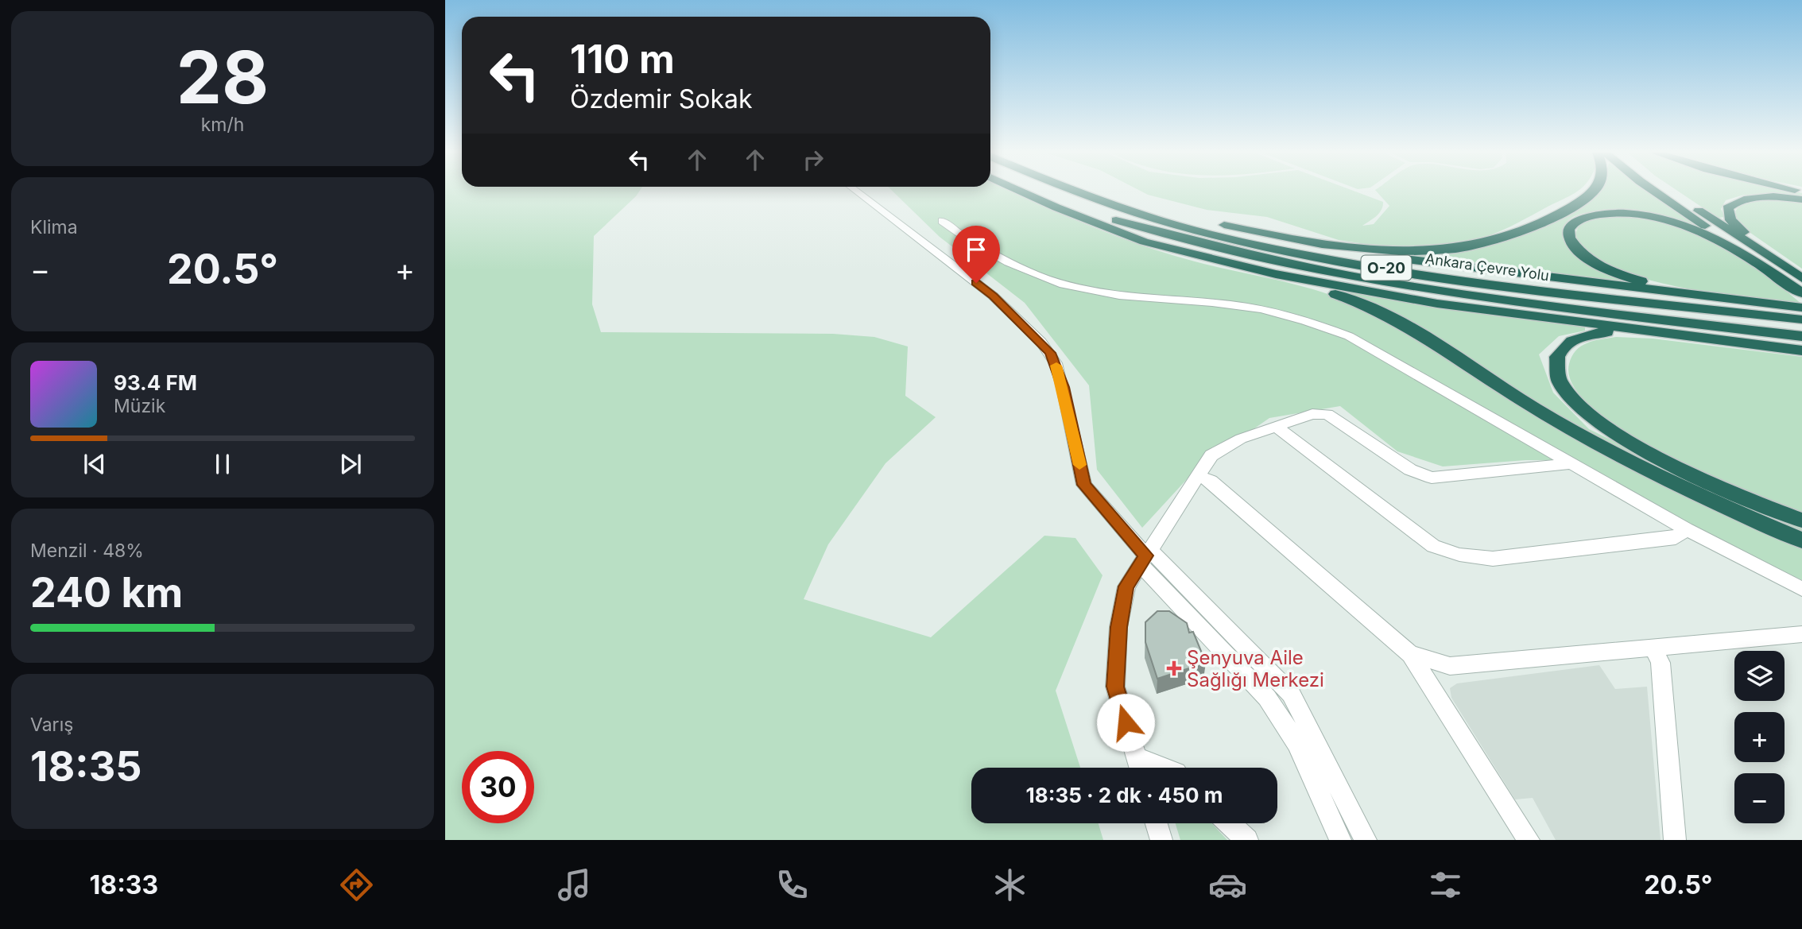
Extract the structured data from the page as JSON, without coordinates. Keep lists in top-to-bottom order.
{
  "streets": {
    "highway": ["Ankara Çevre Yolu", "O-20"]
  },
  "places": {
    "health": ["Şenyuva Aile Sağlığı Merkezi"]
  },
  "page": {
    "tile": [
      ["28", "km/h"],
      "Klima",
      ["Menzil · 48%", "240 km"],
      ["Varış", "18:35"]
    ],
    "turn": ["110 m", "Özdemir Sokak"],
    "heat": ["−", "20.5°", "+"],
    "song": ["93.4 FM", "Müzik"],
    "map_buttons": ["+", "−"],
    "limit": "30",
    "trip": "18:35 · 2 dk · 450 m",
    "tabs": ["18:33", "20.5°"]
  }
}
